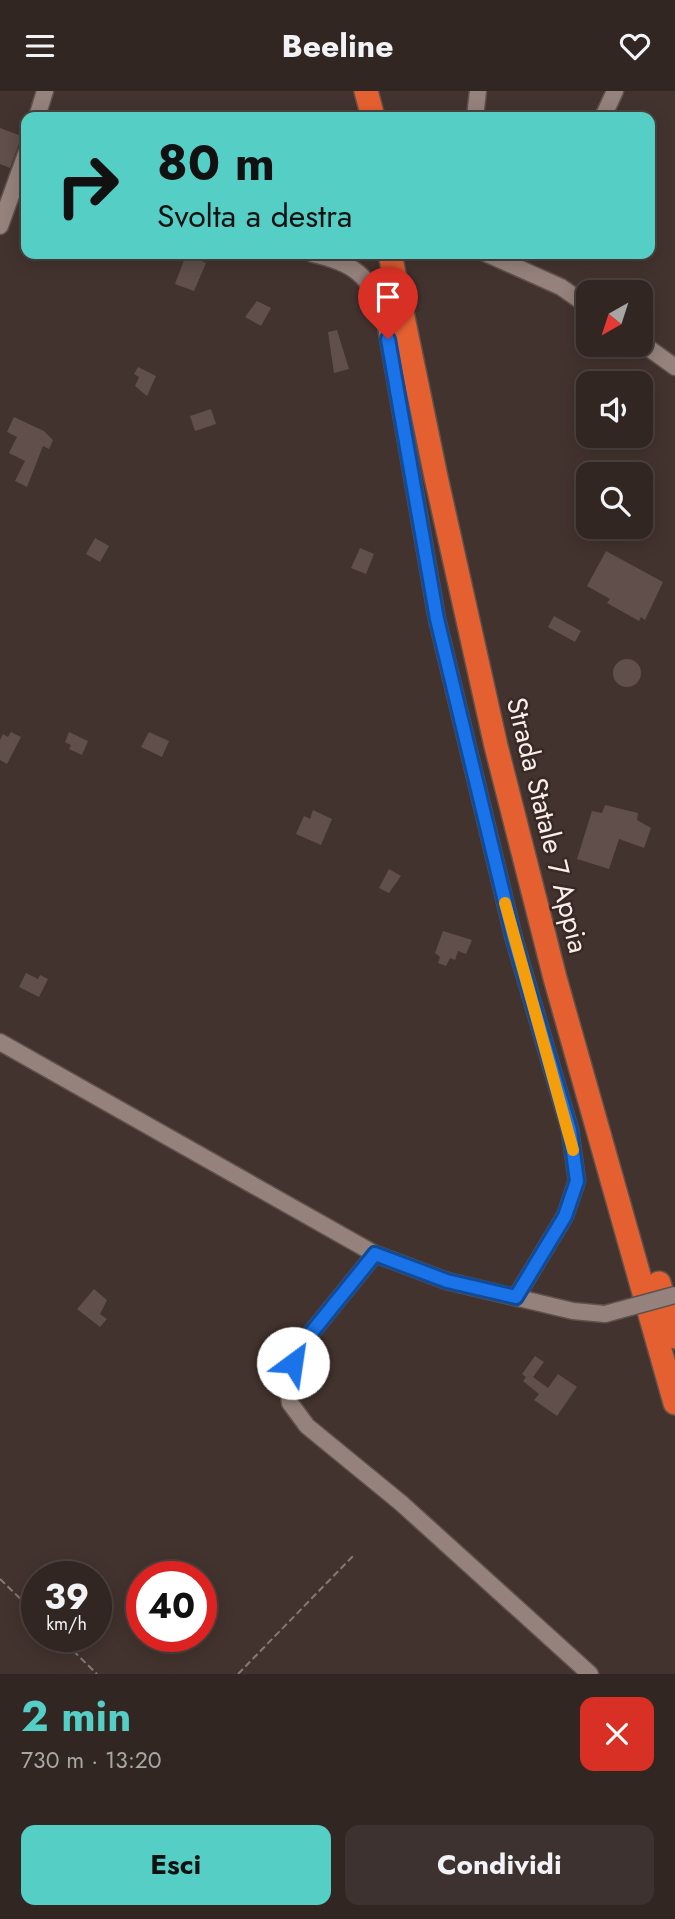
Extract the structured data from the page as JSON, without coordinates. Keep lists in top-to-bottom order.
{
  "streets": {
    "highway": ["Strada Statale 7 Appia"]
  },
  "north": "bottom left",
  "page": {
    "header": "Beeline",
    "turn": ["80 m", "Svolta a destra"],
    "speed": "39 km/h",
    "limit": "40",
    "heading": ["2 min", "730 m · 13:20"],
    "buttons": ["Esci", "Condividi"]
  }
}
